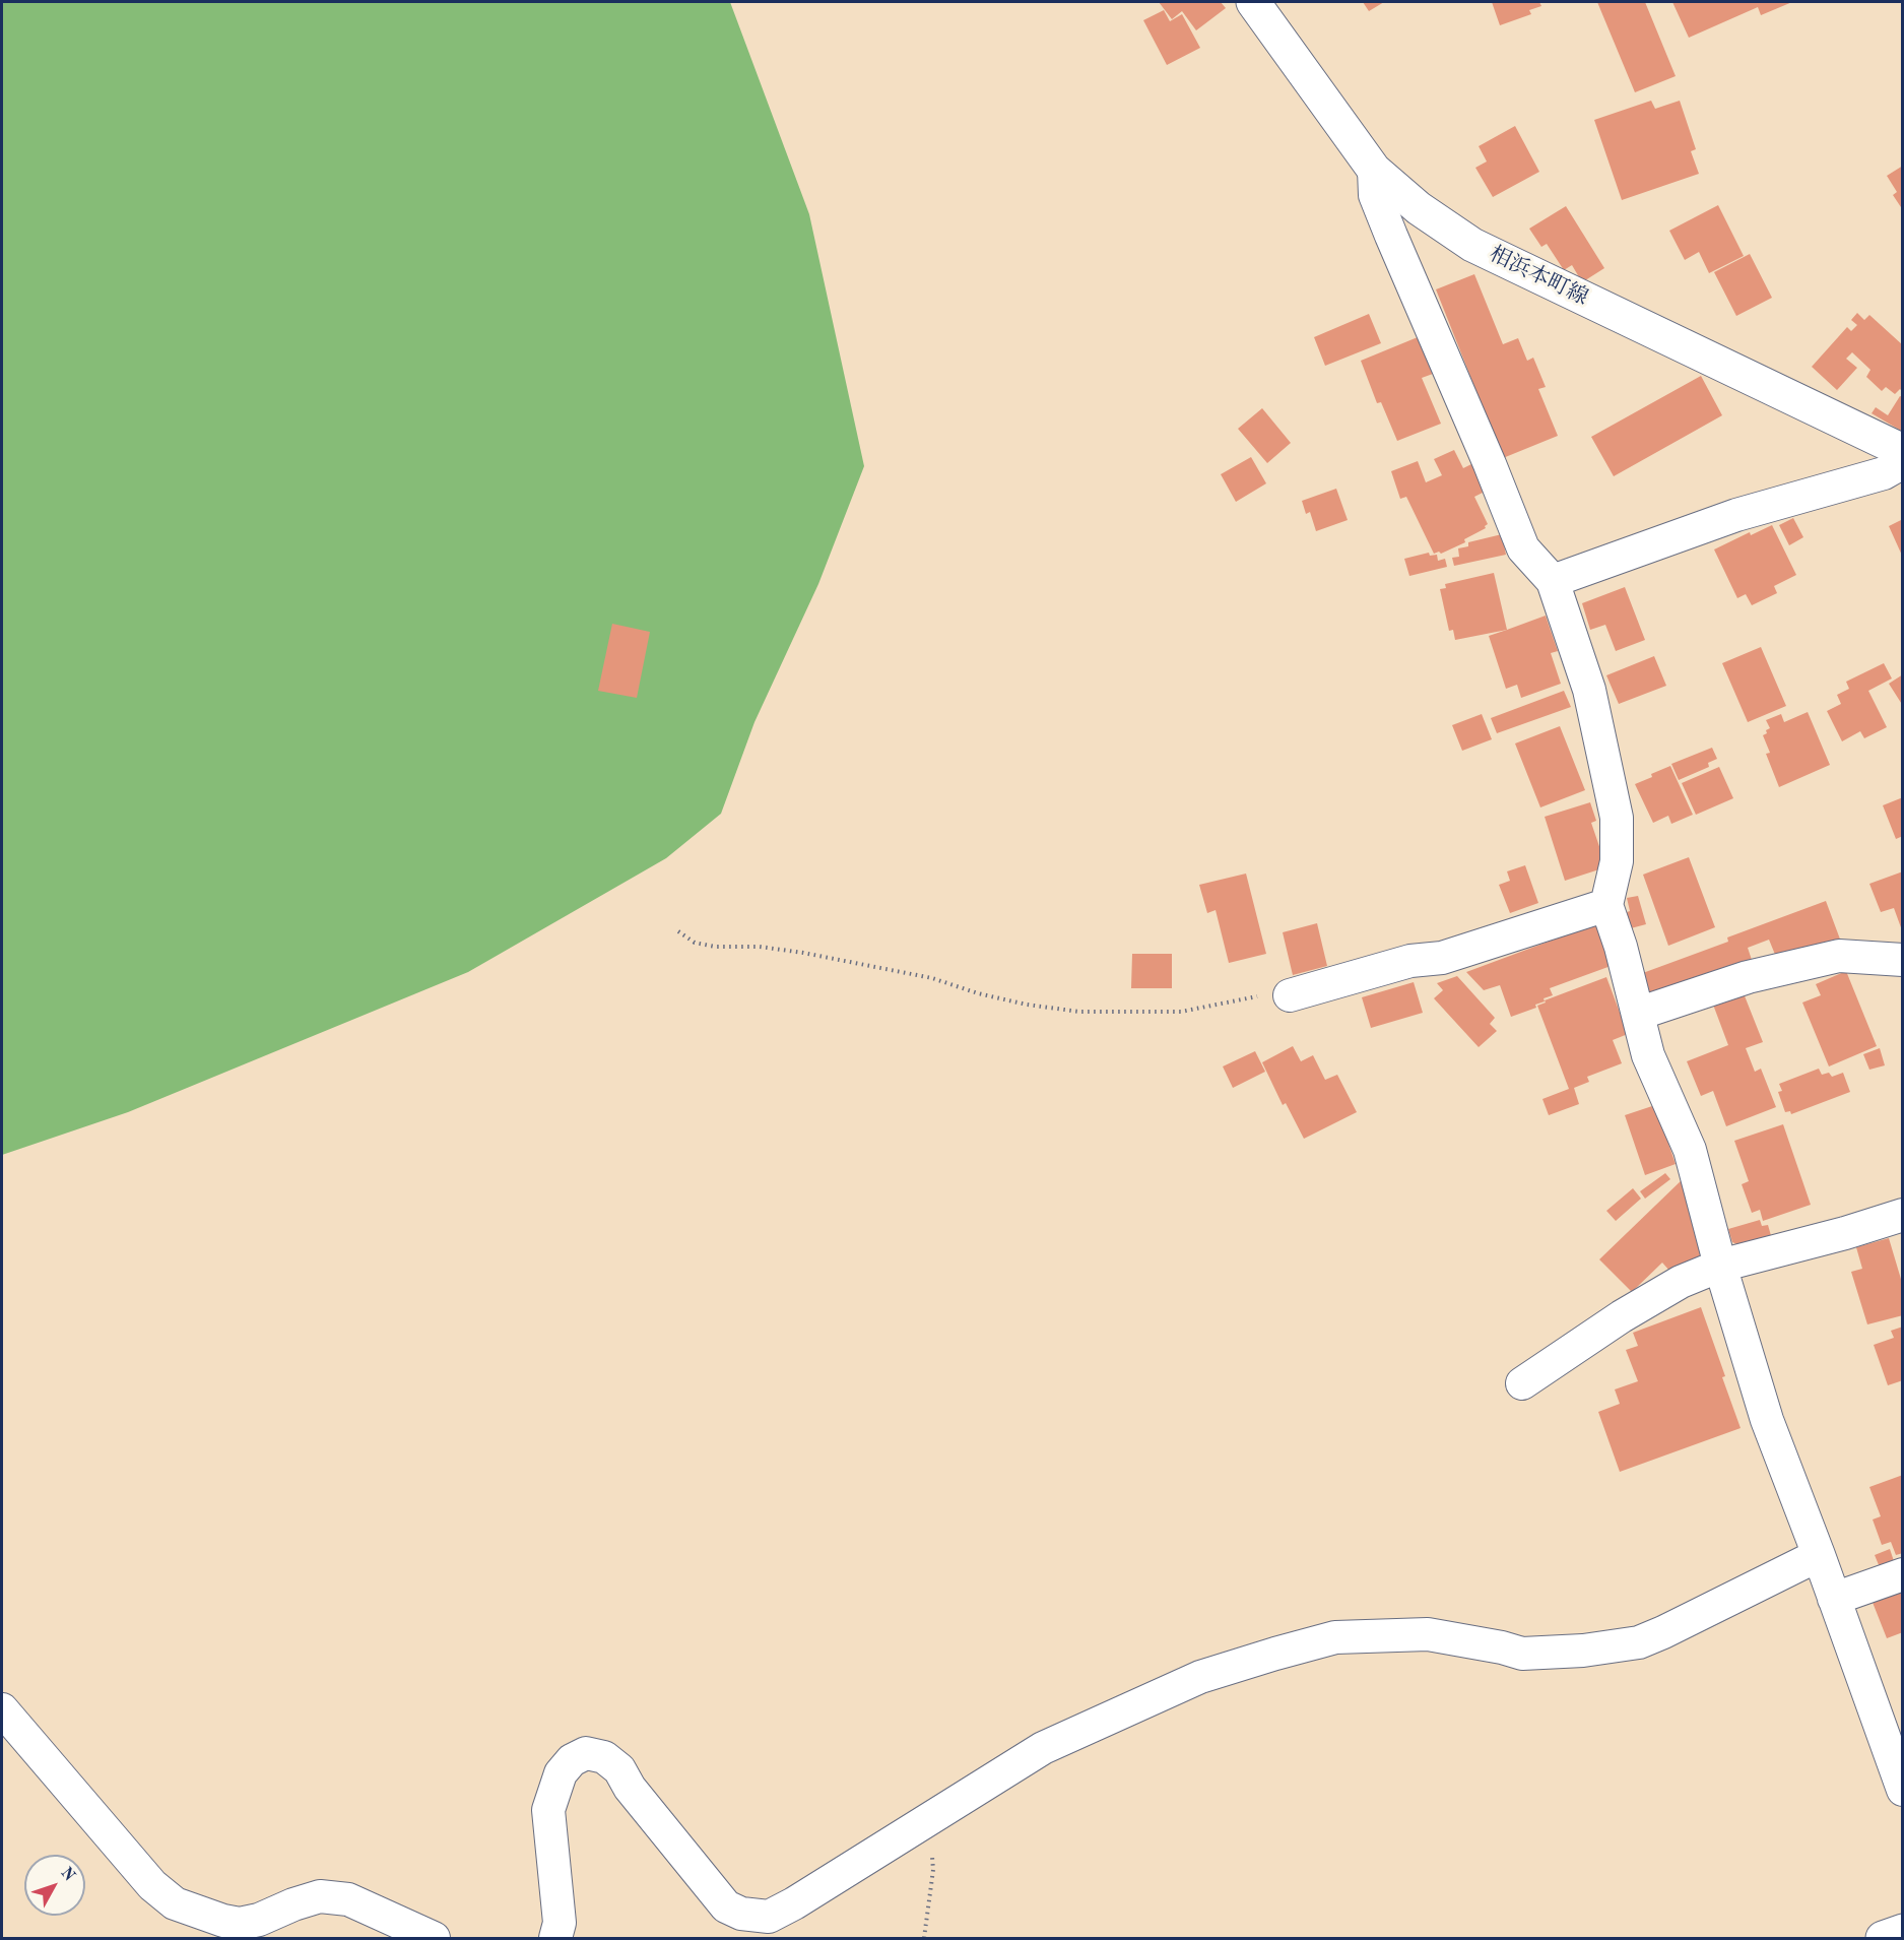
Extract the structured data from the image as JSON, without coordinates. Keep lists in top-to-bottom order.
{
  "streets": {
    "main road": ["相浜本町線"]
  },
  "north": "top right"
}
